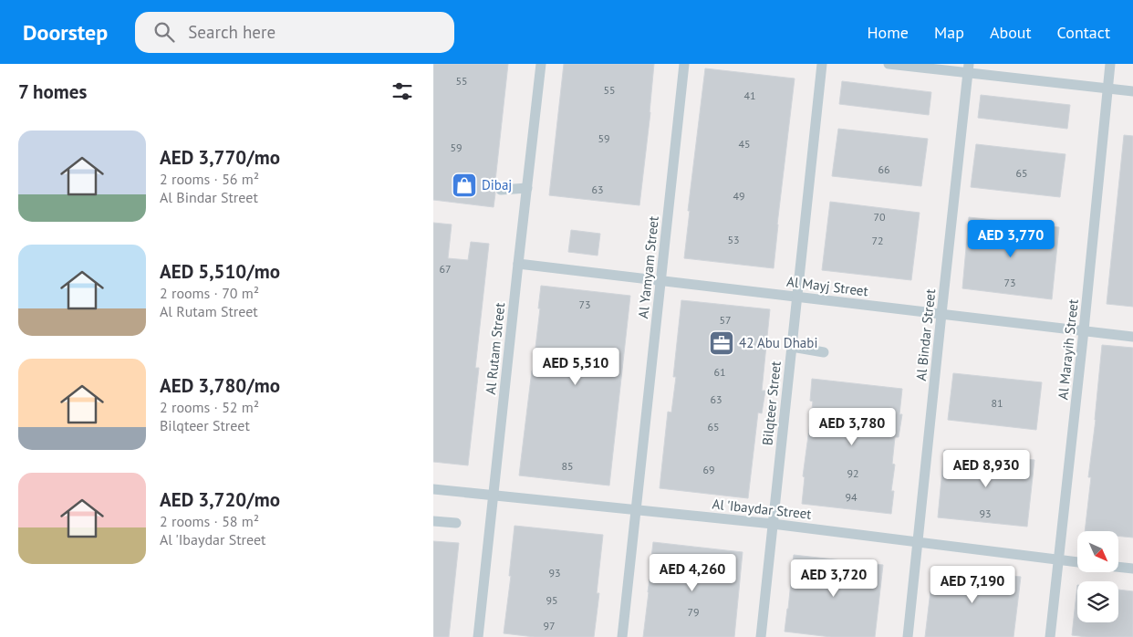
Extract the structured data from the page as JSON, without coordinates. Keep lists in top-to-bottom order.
{
  "streets": {
    "street": [
      "Al Yamyam Street",
      "Al Mayj Street",
      "Al Bindar Street",
      "Al Rutam Street",
      "Al Marayih Street",
      "Bilqteer Street",
      "Al 'Ibaydar Street"
    ]
  },
  "crossings": [
    ["Al Yamyam Street", "Al Mayj Street"],
    ["Al Yamyam Street", "Al 'Ibaydar Street"],
    ["Al Mayj Street", "Al Bindar Street"],
    ["Al Mayj Street", "Al Rutam Street"],
    ["Al Mayj Street", "Al Marayih Street"],
    ["Al Mayj Street", "Bilqteer Street"],
    ["Al Bindar Street", "Al 'Ibaydar Street"],
    ["Al Rutam Street", "Al 'Ibaydar Street"],
    ["Al Marayih Street", "Al 'Ibaydar Street"],
    ["Bilqteer Street", "Al 'Ibaydar Street"]
  ],
  "places": {
    "shop": ["Dibaj"],
    "office": ["42 Abu Dhabi"]
  },
  "house_numbers": [
    "55",
    "55",
    "41",
    "59",
    "45",
    "59",
    "66",
    "65",
    "63",
    "49",
    "70",
    "53",
    "72",
    "67",
    "73",
    "73",
    "57",
    "61",
    "63",
    "81",
    "65",
    "85",
    "69",
    "92",
    "94",
    "93",
    "93",
    "95",
    "79",
    "97"
  ],
  "north": "bottom right",
  "page": {
    "header": "Doorstep",
    "search": "Search here",
    "nav": [
      "Home",
      "Map",
      "About",
      "Contact"
    ],
    "heading": "7 homes",
    "list": [
      {
        "name": "AED 3,770/mo",
        "note": "2 rooms · 56 m² · Al Bindar Street"
      },
      {
        "name": "AED 5,510/mo",
        "note": "2 rooms · 70 m² · Al Rutam Street"
      },
      {
        "name": "AED 3,780/mo",
        "note": "2 rooms · 52 m² · Bilqteer Street"
      },
      {
        "name": "AED 3,720/mo",
        "note": "2 rooms · 58 m² · Al 'Ibaydar Street"
      }
    ],
    "price": [
      "AED 3,770",
      "AED 5,510",
      "AED 3,780",
      "AED 8,930",
      "AED 4,260",
      "AED 3,720",
      "AED 7,190"
    ]
  }
}
